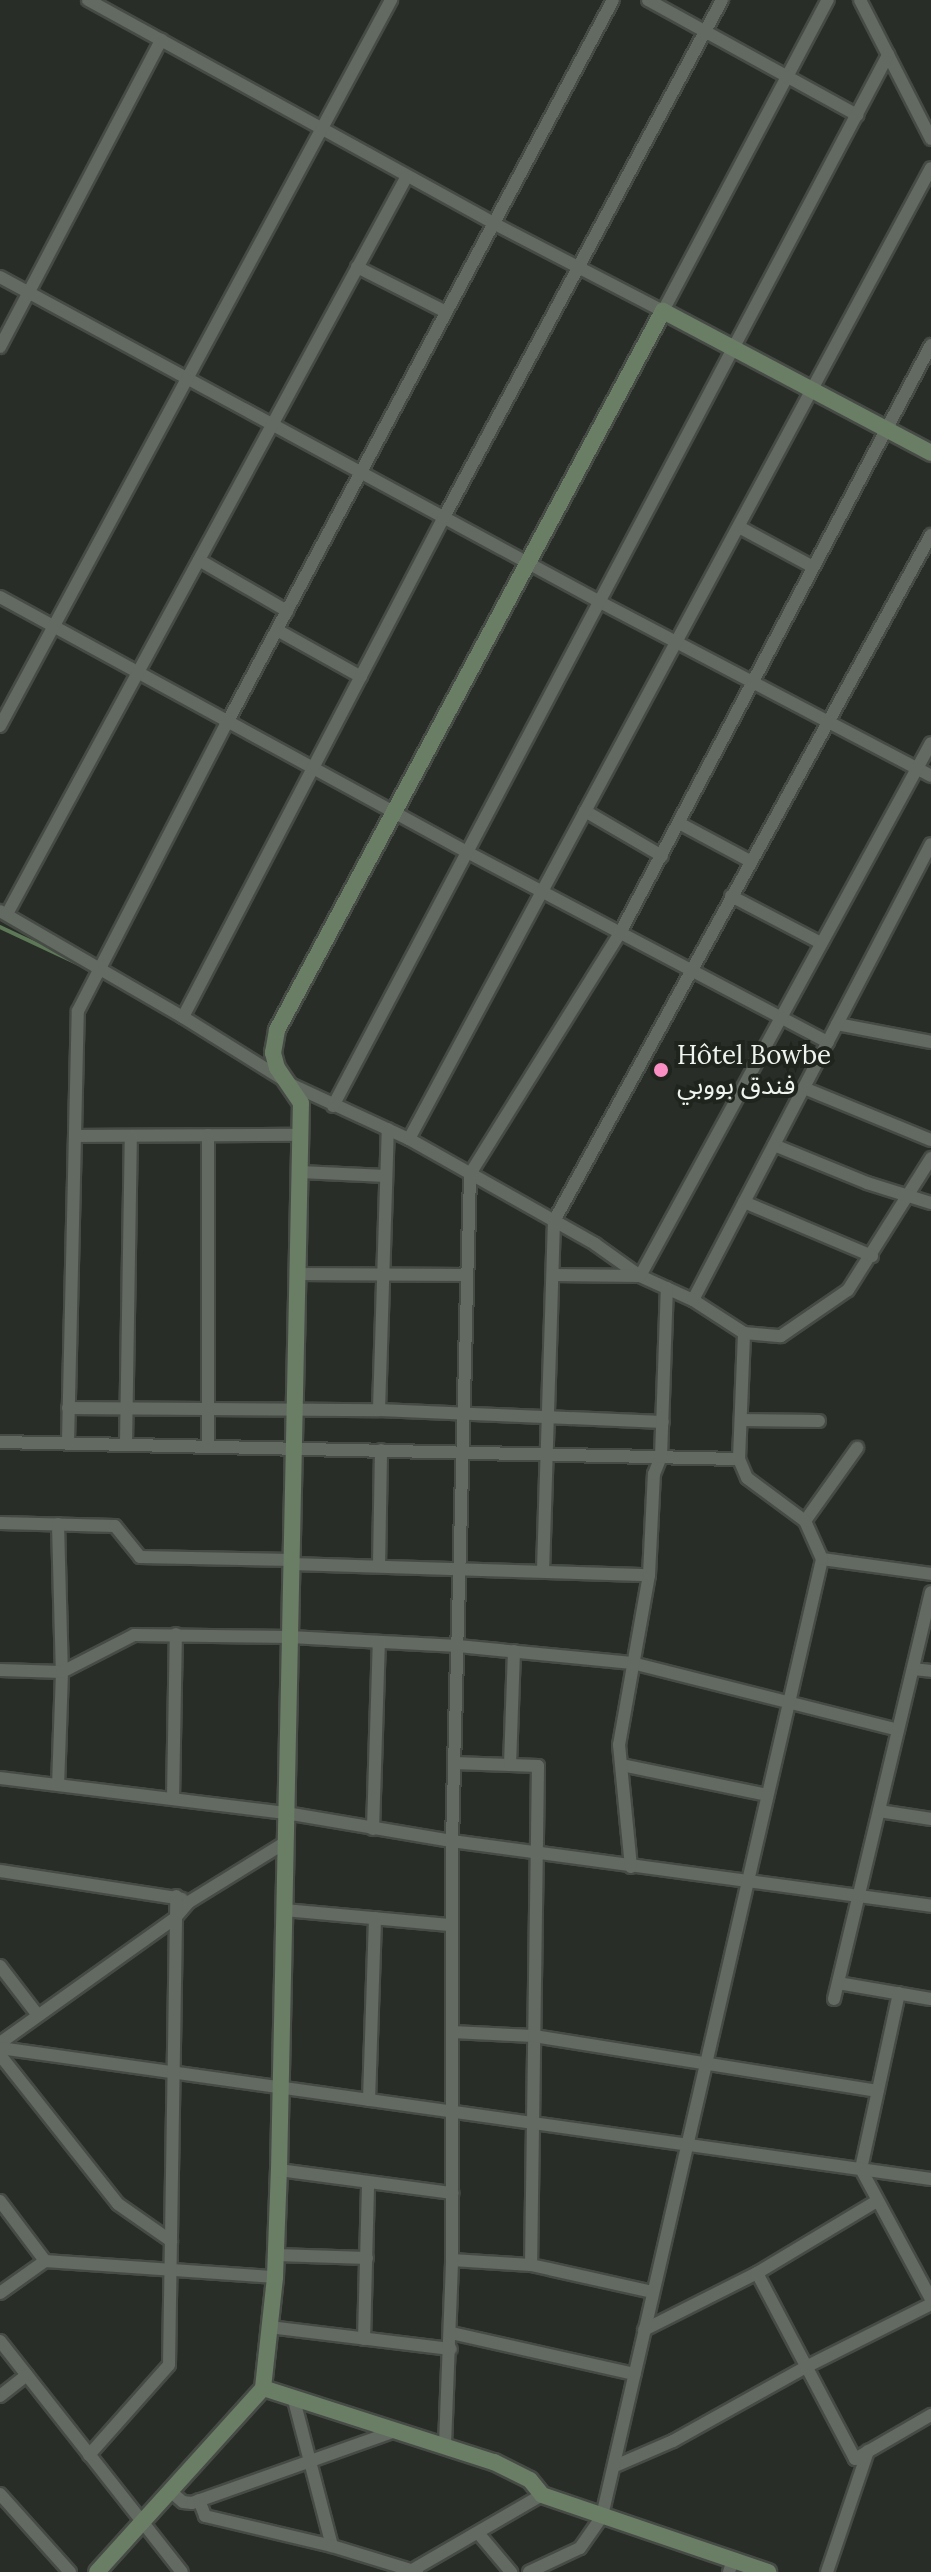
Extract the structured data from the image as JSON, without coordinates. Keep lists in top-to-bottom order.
{
  "places": ["Hôtel Bowbe فندق بووبي"]
}
